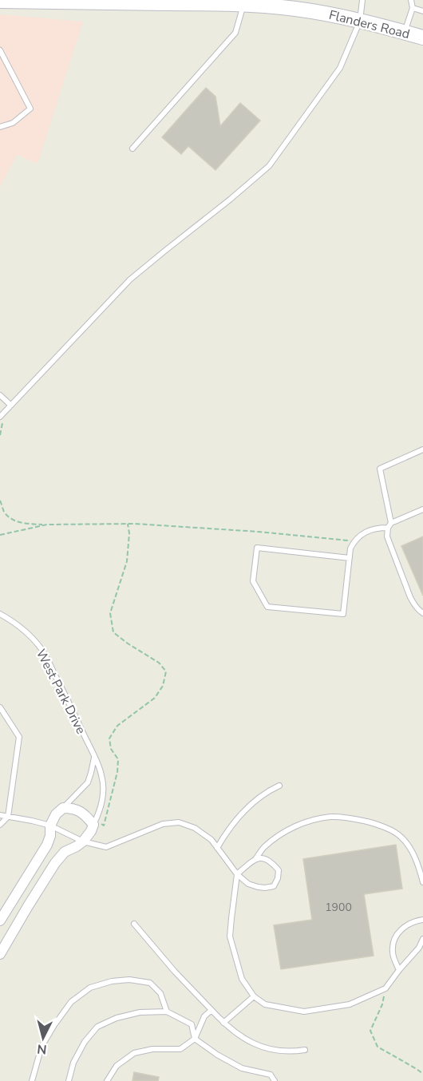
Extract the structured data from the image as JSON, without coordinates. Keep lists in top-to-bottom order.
{
  "streets": {
    "main road": ["Flanders Road"],
    "street": ["West Park Drive"]
  },
  "house_numbers": ["1900"],
  "north": "bottom"
}
